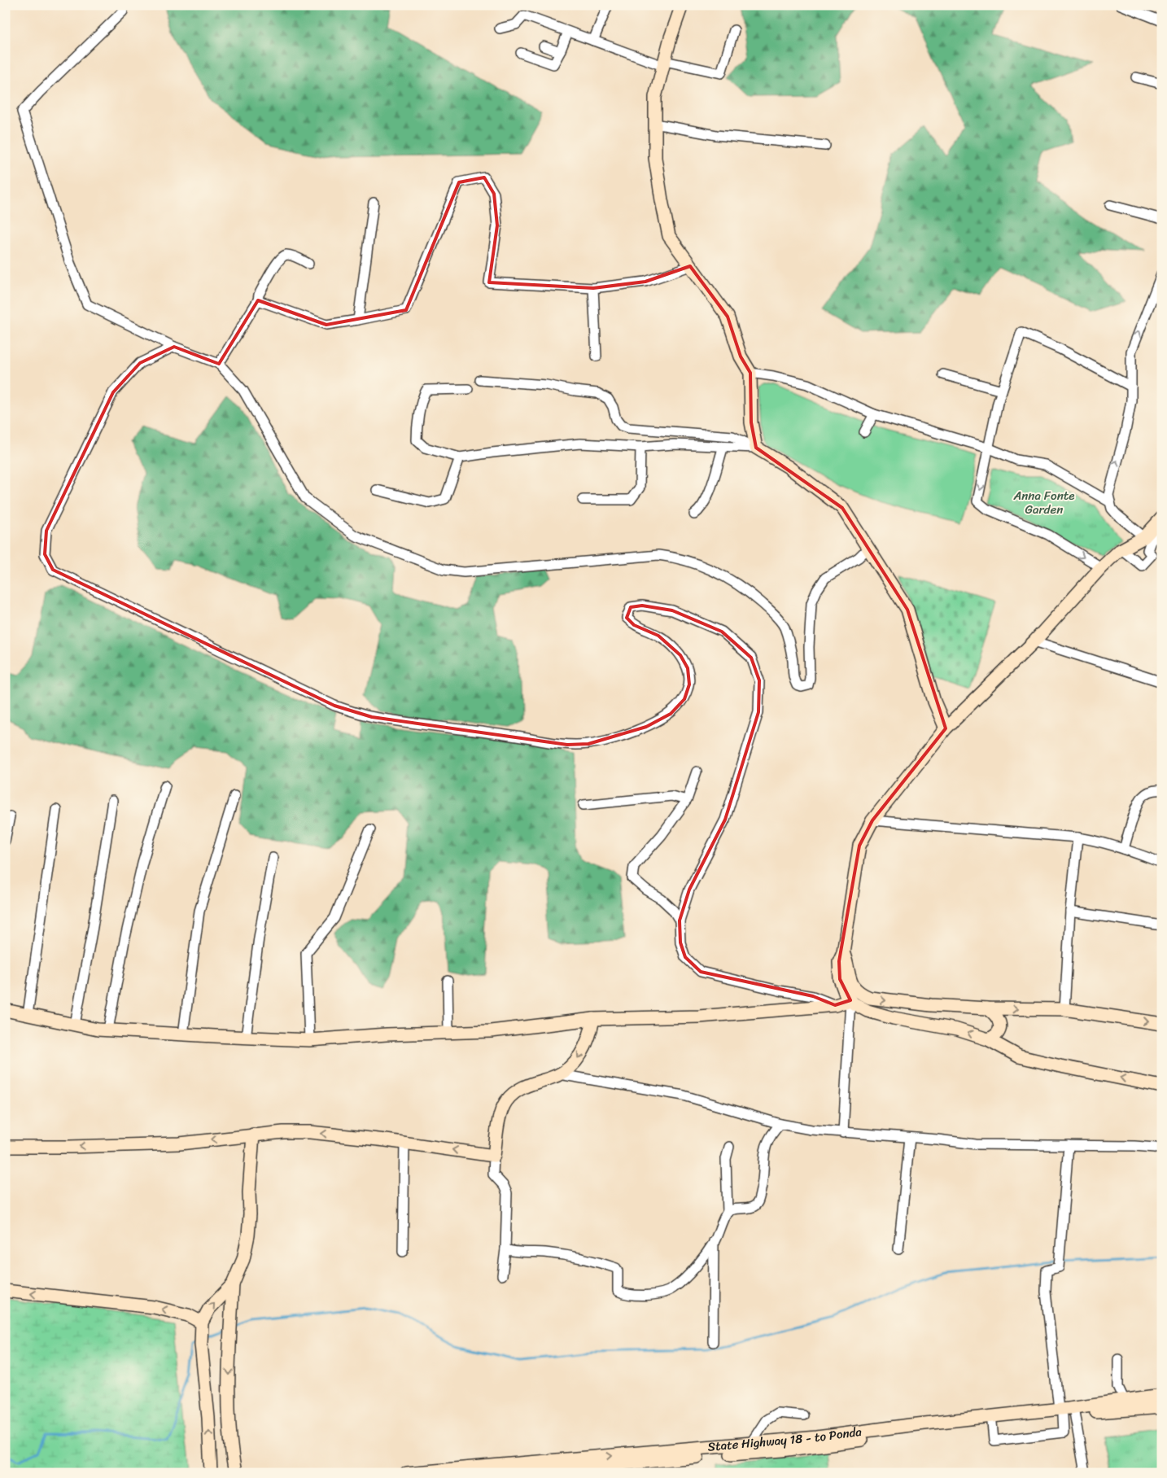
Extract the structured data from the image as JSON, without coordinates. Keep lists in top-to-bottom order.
{
  "streets": {
    "main road": ["State Highway 18 - to Ponda"]
  },
  "parks": ["Anna Fonte Garden"]
}
